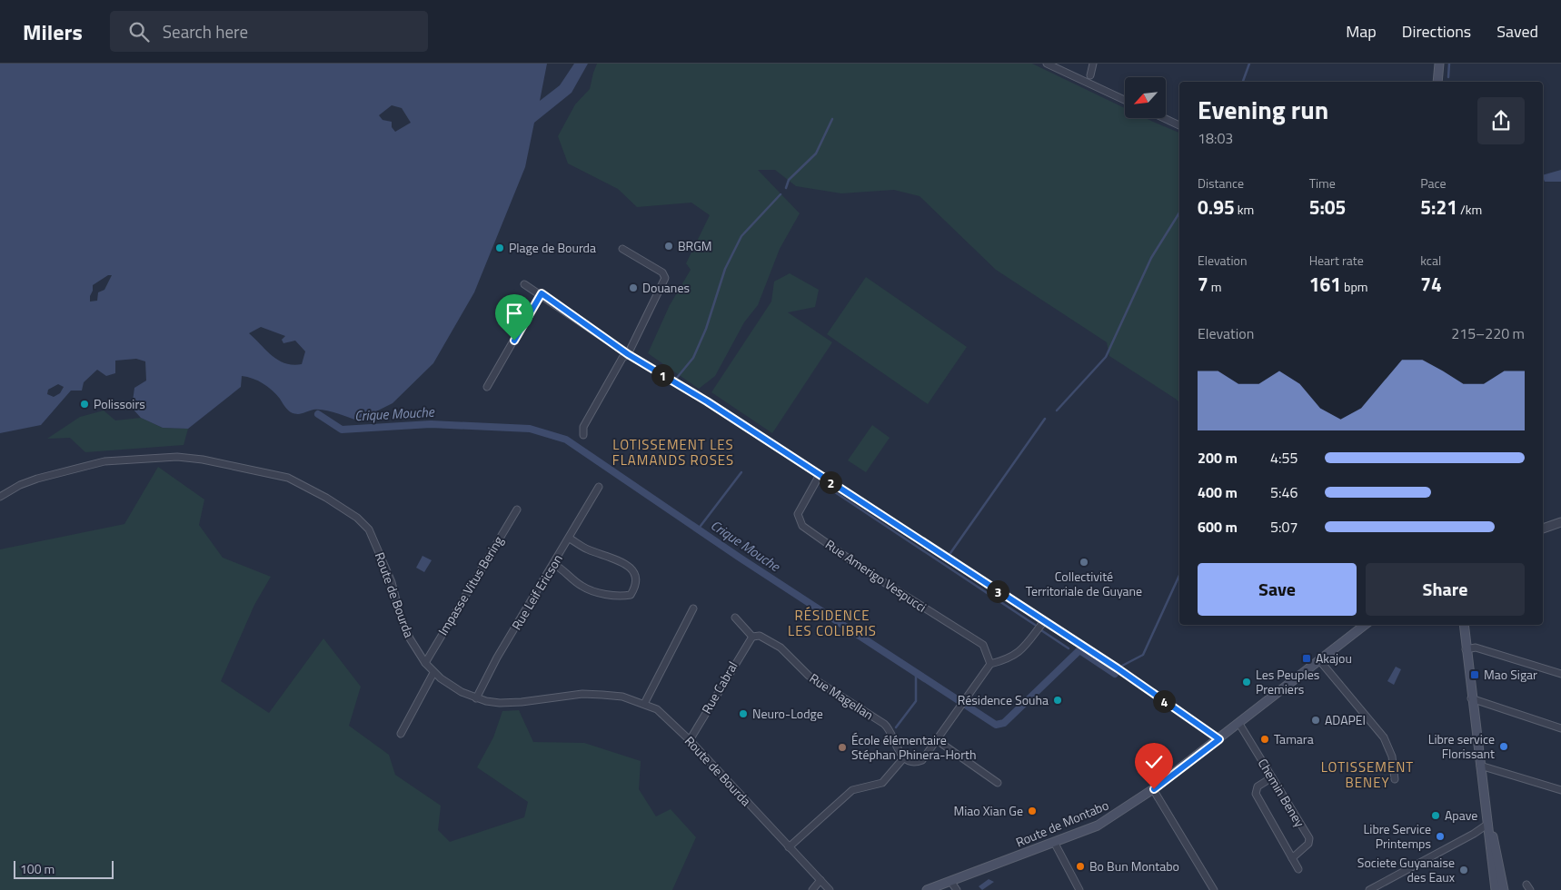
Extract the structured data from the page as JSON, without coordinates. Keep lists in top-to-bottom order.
{
  "streets": {
    "main road": ["Route de Montabo"],
    "street": [
      "Rue Amerigo Vespucci",
      "Impasse Vitus Bering",
      "Rue Leif Ericson",
      "Route de Bourda",
      "Rue Cabral",
      "Rue Magellan",
      "Chemin Beney"
    ]
  },
  "crossings": [
    ["Impasse Vitus Bering", "Route de Bourda"],
    ["Rue Leif Ericson", "Route de Bourda"],
    ["Route de Bourda", "Rue Cabral"],
    ["Rue Cabral", "Rue Magellan"],
    ["Chemin Beney", "Route de Montabo"]
  ],
  "districts": ["LOTISSEMENT LES FLAMANDS ROSES", "RÉSIDENCE LES COLIBRIS", "LOTISSEMENT BENEY"],
  "water": ["Crique Mouche"],
  "places": {
    "other": [
      "BRGM",
      "Plage de Bourda",
      "Douanes",
      "Polissoirs",
      "Collectivité Territoriale de Guyane",
      "Les Peuples Premiers",
      "Résidence Souha",
      "Neuro-Lodge",
      "ADAPEI",
      "Tamara",
      "Libre service Florissant",
      "École élémentaire Stéphan Phinera-Horth",
      "Miao Xian Ge",
      "Apave",
      "Libre Service Printemps",
      "Bo Bun Montabo",
      "Societe Guyanaise des Eaux"
    ],
    "transit": ["Akajou", "Mao Sigar"]
  },
  "scale_bar": "100 m",
  "north": "bottom left",
  "page": {
    "header": "Milers",
    "search": "Search here",
    "nav": ["Map", "Directions", "Saved"],
    "heading": ["Evening run", "18:03"],
    "stats": [
      ["Distance", "0.95 km"],
      ["Time", "5:05"],
      ["Pace", "5:21 /km"],
      ["Elevation", "7 m"],
      ["Heart rate", "161 bpm"],
      ["kcal", "74"]
    ],
    "chart": ["Elevation", "215–220 m"],
    "pins": [
      "1",
      "2",
      "3",
      "4"
    ],
    "list": [
      {
        "name": "200 m",
        "note": "4:55"
      },
      {
        "name": "400 m",
        "note": "5:46"
      },
      {
        "name": "600 m",
        "note": "5:07"
      }
    ],
    "buttons": ["Save", "Share"],
    "scale": "100 m"
  }
}
